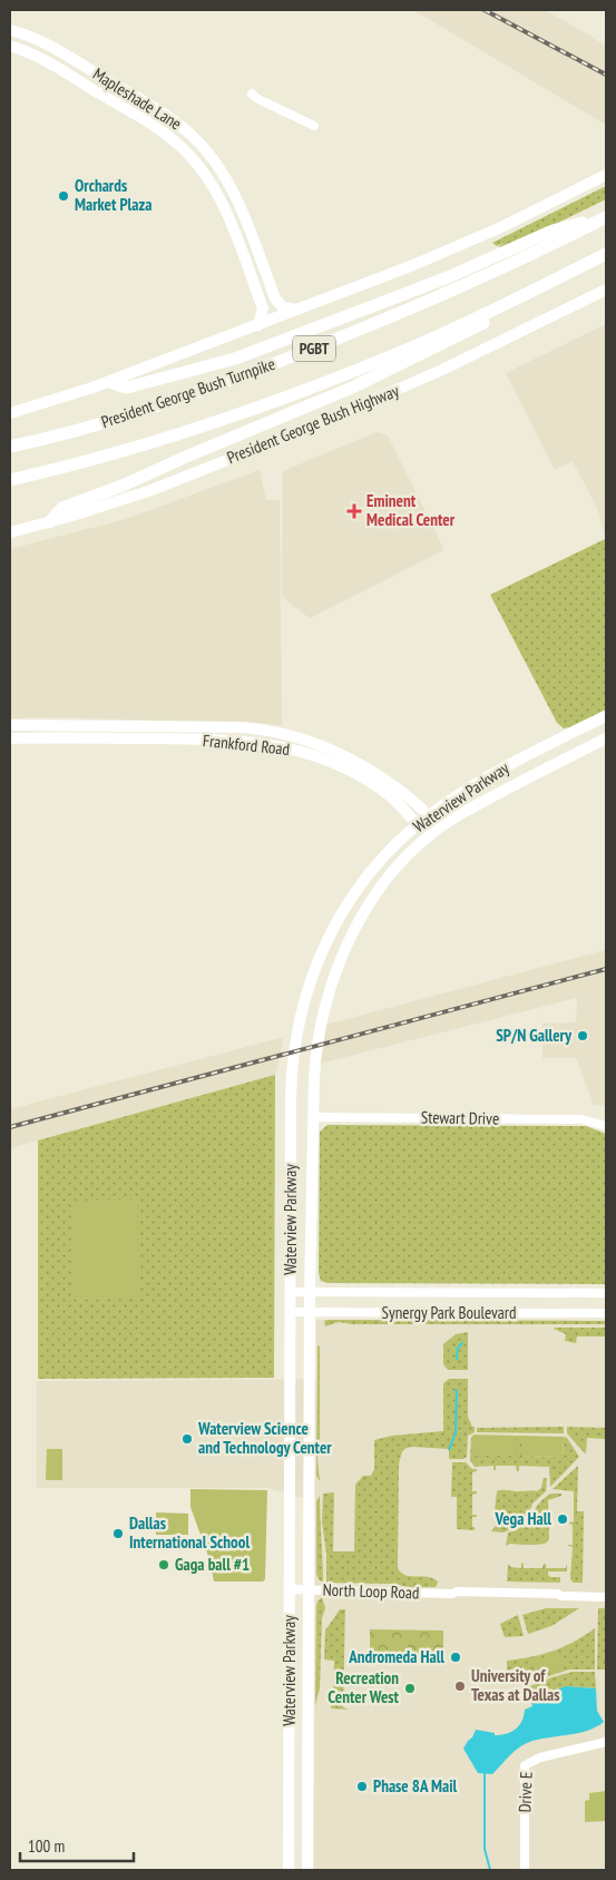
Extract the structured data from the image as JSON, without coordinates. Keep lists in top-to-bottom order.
{
  "streets": {
    "highway": ["PGBT", "President George Bush Turnpike"],
    "main road": [
      "Mapleshade Lane",
      "President George Bush Highway",
      "Frankford Road",
      "Waterview Parkway"
    ],
    "street": [
      "Stewart Drive",
      "Synergy Park Boulevard",
      "North Loop Road",
      "Drive E"
    ]
  },
  "crossings": [
    ["Frankford Road", "Waterview Parkway"],
    ["Waterview Parkway", "Stewart Drive"],
    ["Waterview Parkway", "Synergy Park Boulevard"],
    ["Waterview Parkway", "North Loop Road"]
  ],
  "places": {
    "other": [
      "Orchards Market Plaza",
      "SP/N Gallery",
      "Waterview Science and Technology Center",
      "Vega Hall",
      "Dallas International School",
      "Gaga ball #1",
      "Andromeda Hall",
      "University of Texas at Dallas",
      "Recreation Center West",
      "Phase 8A Mail"
    ],
    "health": ["Eminent Medical Center"]
  },
  "scale_bar": "100 m"
}
